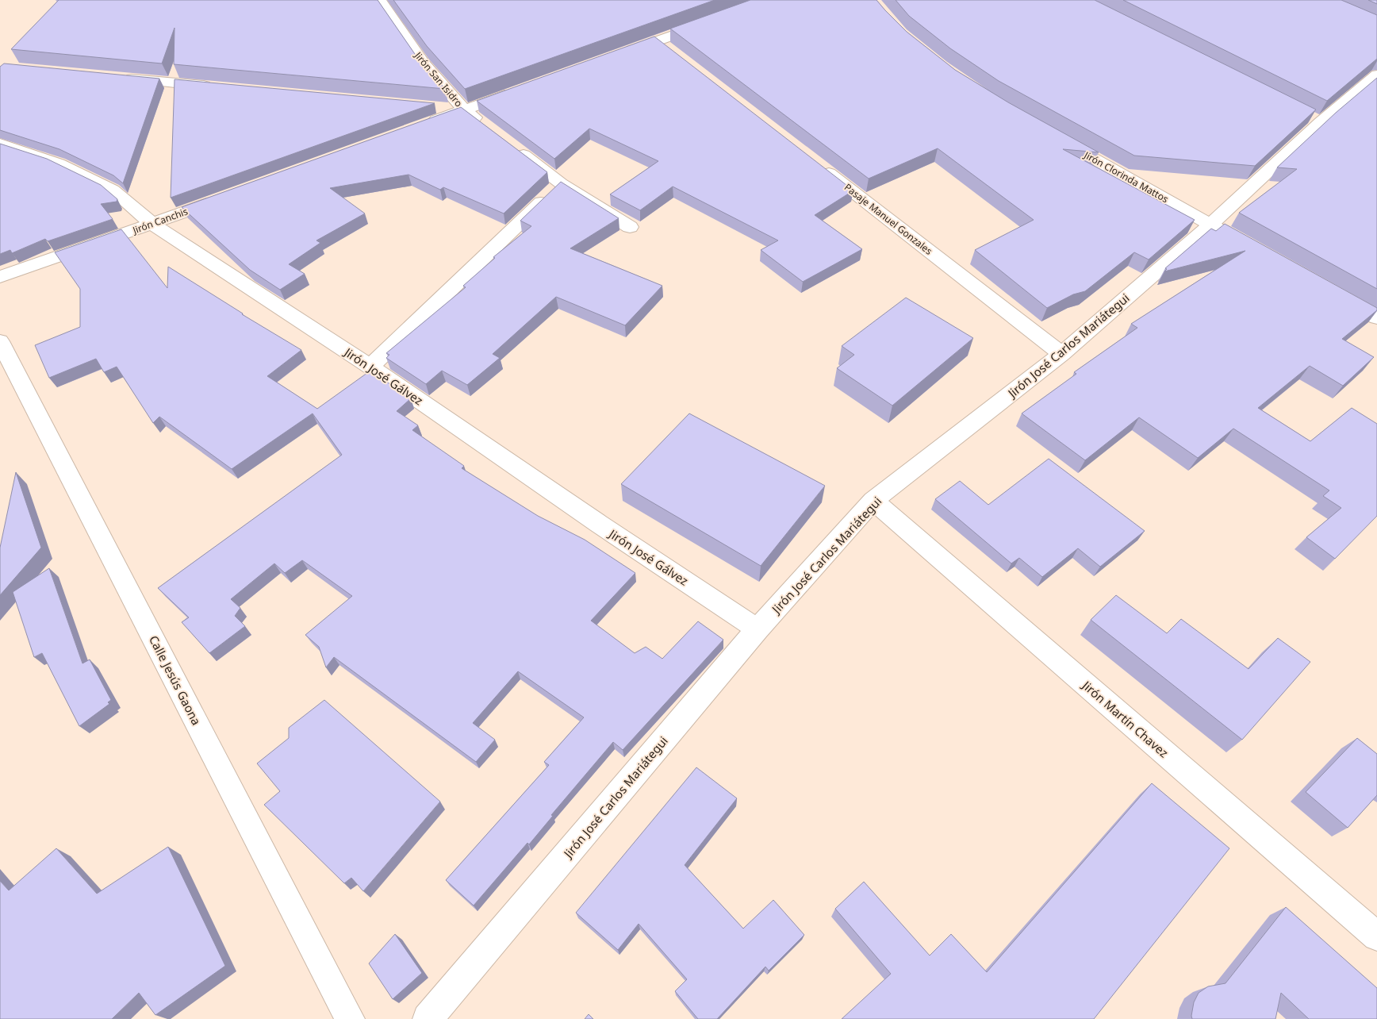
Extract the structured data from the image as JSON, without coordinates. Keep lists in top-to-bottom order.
{
  "streets": {
    "street": [
      "Jirón San Isidro",
      "Jirón Clorinda Mattos",
      "Pasaje Manuel Gonzales",
      "Jirón Canchis",
      "Jirón José Carlos Mariátegui",
      "Jirón José Gálvez",
      "Calle Jesús Gaona",
      "Jirón Martín Chavez"
    ]
  },
  "crossings": [
    ["Jirón Clorinda Mattos", "Jirón José Carlos Mariátegui"],
    ["Pasaje Manuel Gonzales", "Jirón José Carlos Mariátegui"],
    ["Jirón Canchis", "Jirón José Gálvez"],
    ["Jirón José Carlos Mariátegui", "Jirón José Gálvez"],
    ["Jirón José Carlos Mariátegui", "Jirón Martín Chavez"]
  ]
}
